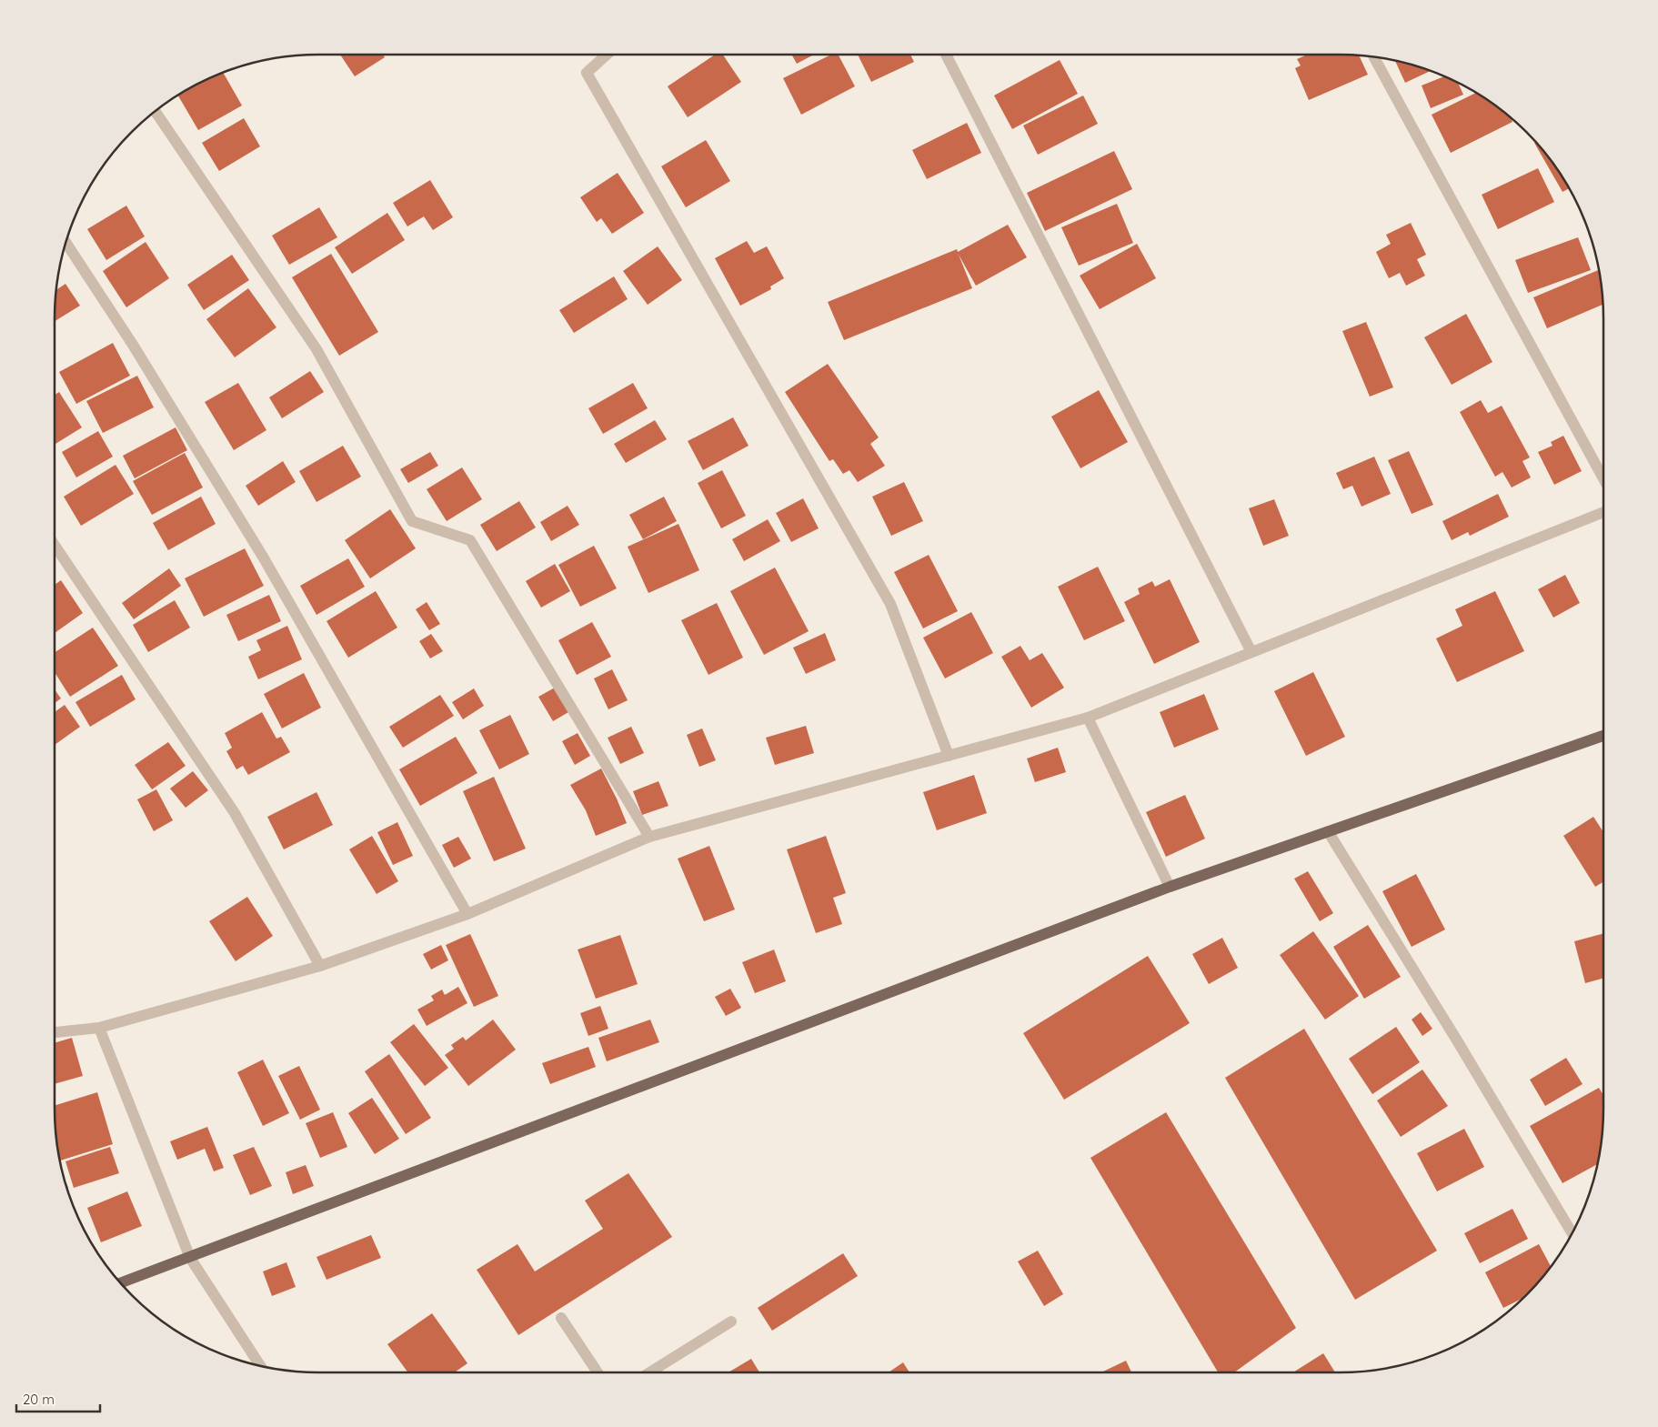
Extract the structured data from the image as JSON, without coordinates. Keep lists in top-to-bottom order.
{
  "scale_bar": "20 m"
}
